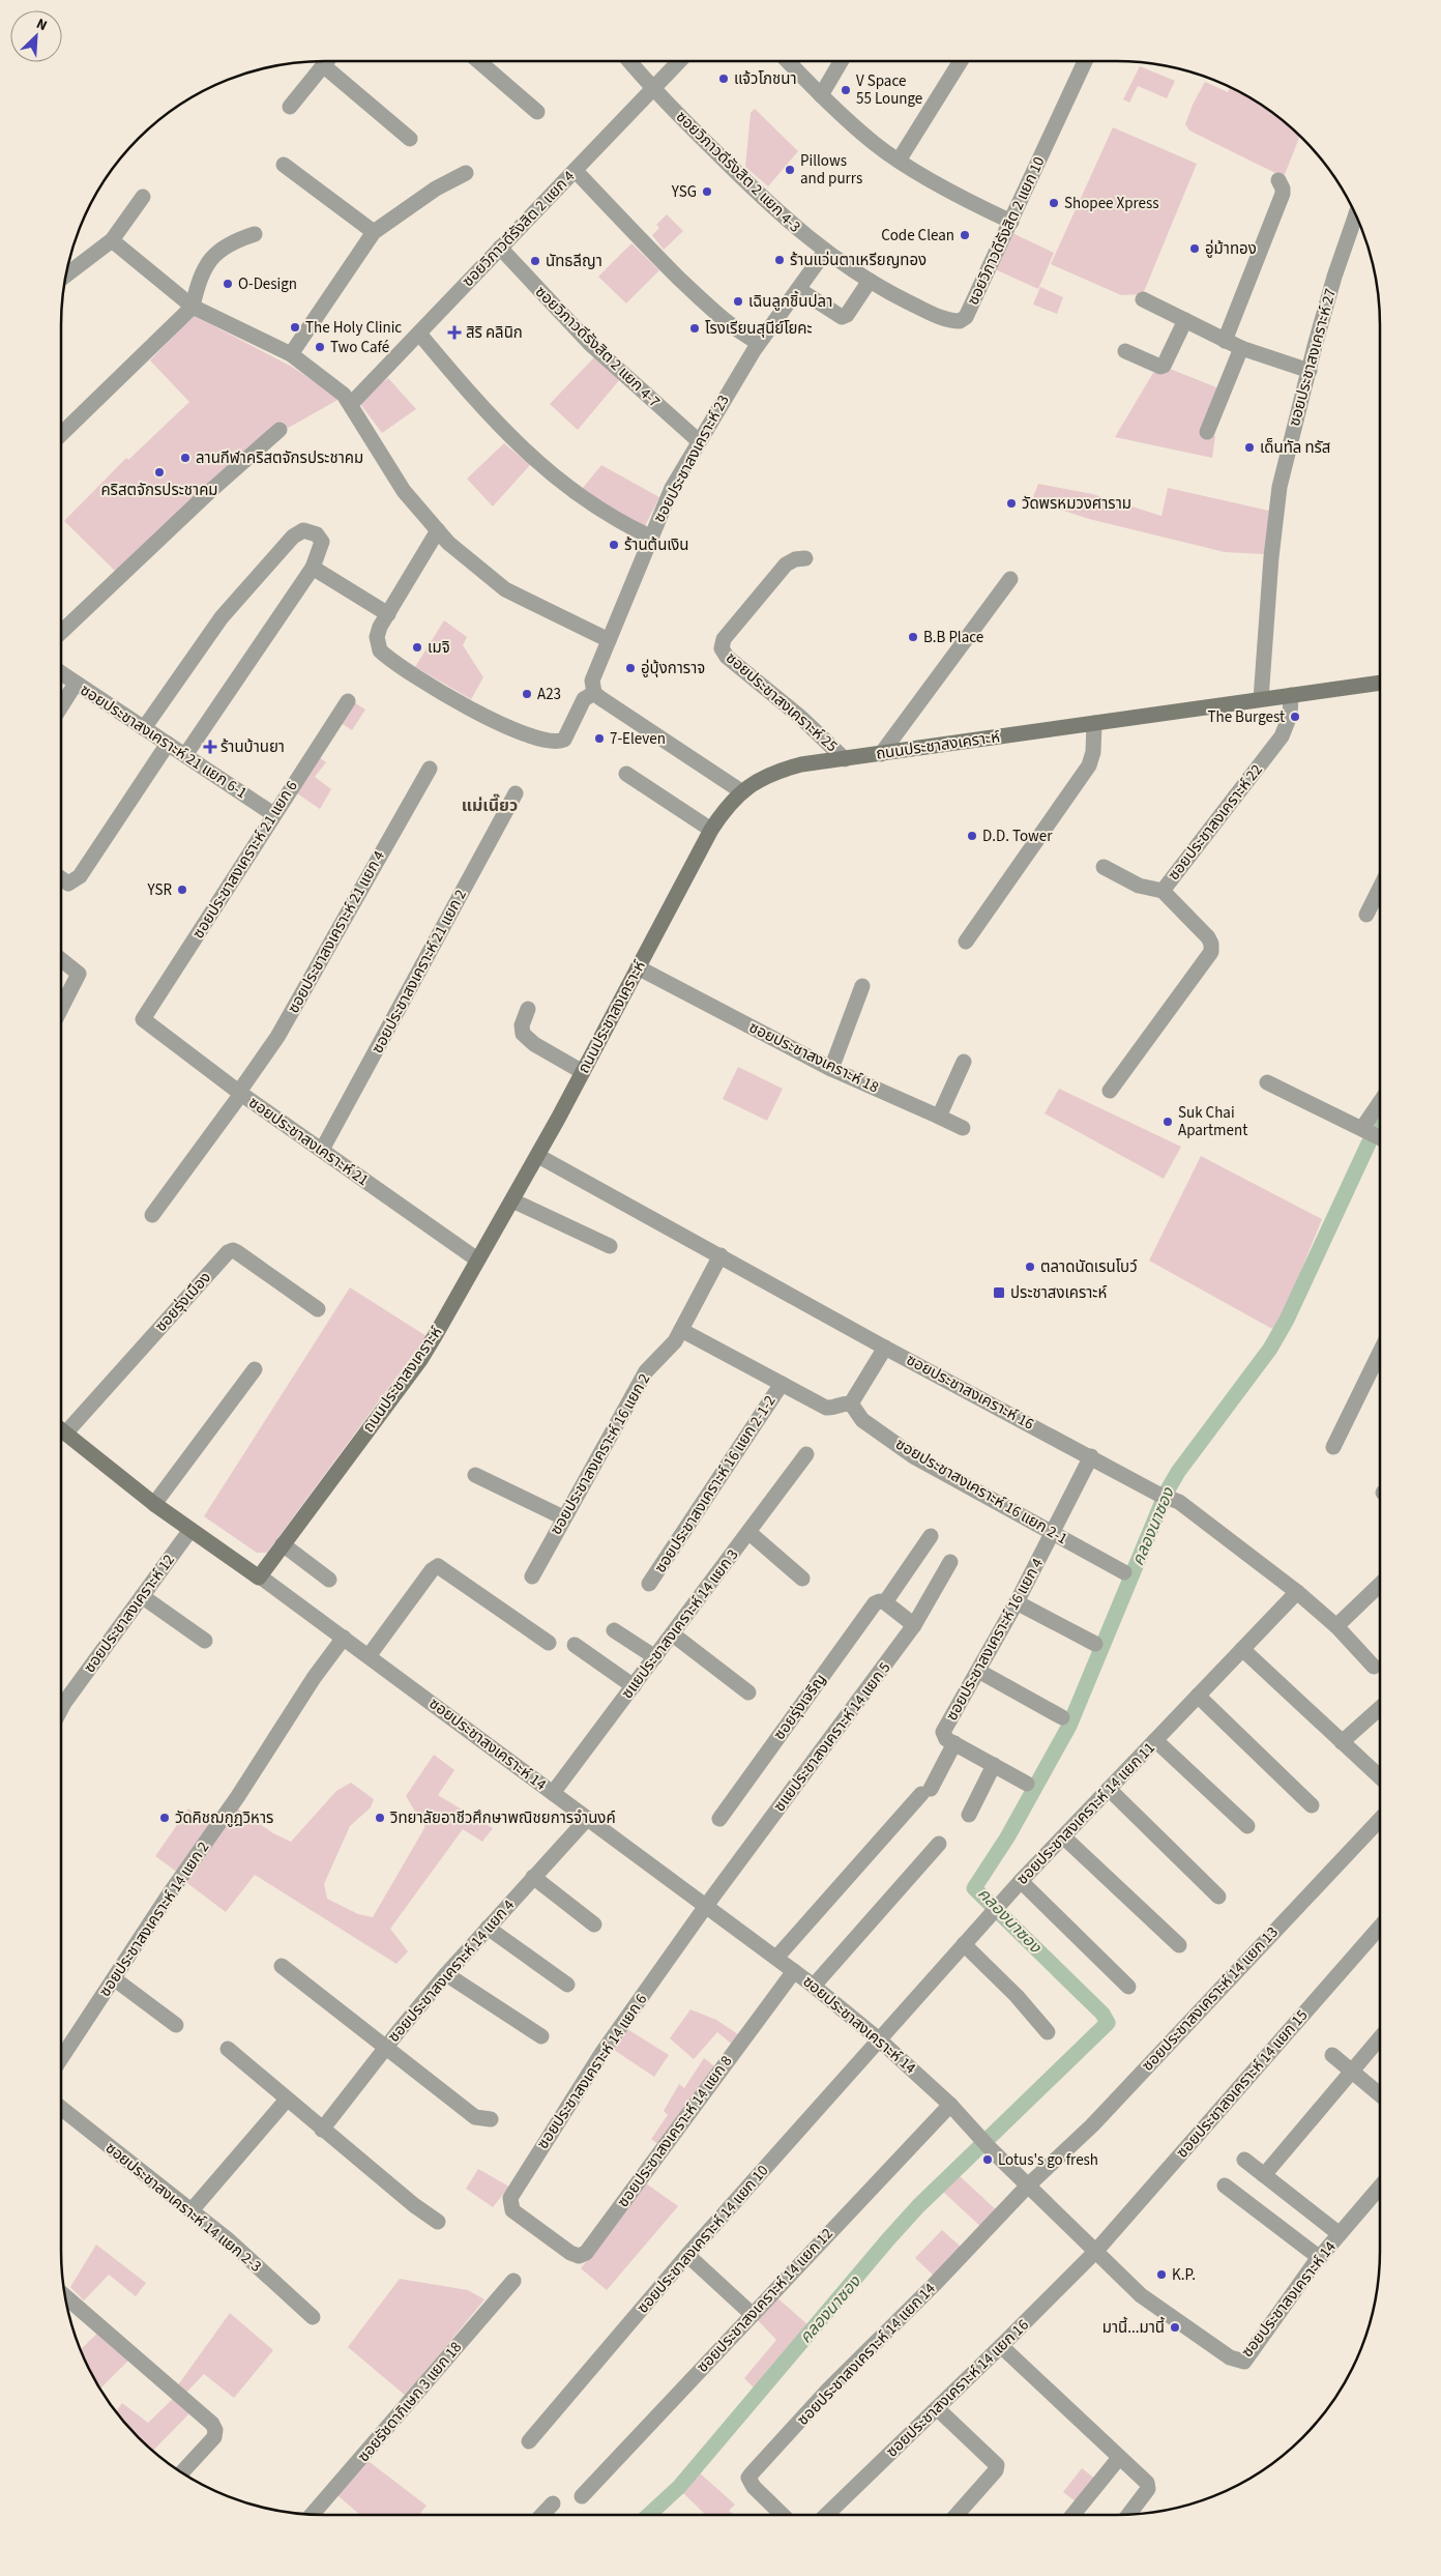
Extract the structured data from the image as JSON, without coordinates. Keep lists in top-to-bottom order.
{
  "streets": {
    "main road": ["ถนนประชาสงเคราะห์"],
    "street": [
      "ซอยวิภาวดีรังสิต 2 แยก 4-3",
      "ซอยวิภาวดีรังสิต 2 แยก 4",
      "ซอยวิภาวดีรังสิต 2 แยก 10",
      "ซอยวิภาวดีรังสิต 2 แยก 4-7",
      "ซอยประชาสงเคราะห์ 27",
      "ซอยประชาสงเคราะห์ 23",
      "ซอยประชาสงเคราะห์ 25",
      "ซอยประชาสงเคราะห์ 21 แยก 6-1",
      "ซอยประชาสงเคราะห์ 22",
      "ซอยประชาสงเคราะห์ 21 แยก 6",
      "ซอยประชาสงเคราะห์ 21 แยก 4",
      "ซอยประชาสงเคราะห์ 21 แยก 2",
      "ซอยประชาสงเคราะห์ 18",
      "ซอยประชาสงเคราะห์ 21",
      "ซอยรุ่งเมือง",
      "ซอยประชาสงเคราะห์ 16",
      "ซอยประชาสงเคราะห์ 16 แยก 2",
      "ซอยประชาสงเคราะห์ 16 แยก 2-1-2",
      "ซอยประชาสงเคราะห์ 16 แยก 2-1",
      "ซอยประชาสงเคราะห์ 12",
      "ซแยประชาสงเคราะห์ 14 แยก 3",
      "ซอยประชาสงเคราะห์ 16 แยก 4",
      "ซอยรุ่งเจริญ",
      "ซแยประชาสงเคราะห์ 14 แยก 5",
      "ซอยประชาสงเคราะห์ 14",
      "ซอยประชาสงเคราะห์ 14 แยก 11",
      "ซอยประชาสงเคราะห์ 14 แยก 2",
      "ซอยประชาสงเคราะห์ 14 แยก 4",
      "ซอยประชาสงเคราะห์ 14 แยก 13",
      "ซอยประชาสงเคราะห์ 14 แยก 6",
      "ซอยประชาสงเคราะห์ 14 แยก 15",
      "ซอยประชาสงเคราะห์ 14 แยก 8",
      "ซอยประชาสงเคราะห์ 14 แยก 2-3",
      "ซอยประชาสงเคราะห์ 14 แยก 10",
      "ซอยประชาสงเคราะห์ 14 แยก 12",
      "ซอยประชาสงเคราะห์ 14 แยก 14",
      "ซอยประชาสงเคราะห์ 14 แยก 16",
      "ซอยรัชดาภิเษก 3 แยก 18"
    ]
  },
  "crossings": [
    ["ซอยวิภาวดีรังสิต 2 แยก 4-3", "ซอยวิภาวดีรังสิต 2 แยก 4"],
    ["ซอยวิภาวดีรังสิต 2 แยก 4-3", "ซอยวิภาวดีรังสิต 2 แยก 10"],
    ["ซอยวิภาวดีรังสิต 2 แยก 4-3", "ซอยประชาสงเคราะห์ 23"],
    ["ซอยวิภาวดีรังสิต 2 แยก 4", "ซอยวิภาวดีรังสิต 2 แยก 4-7"],
    ["ซอยวิภาวดีรังสิต 2 แยก 10", "ซอยประชาสงเคราะห์ 23"],
    ["ซอยวิภาวดีรังสิต 2 แยก 4-7", "ซอยประชาสงเคราะห์ 23"],
    ["ซอยประชาสงเคราะห์ 27", "ถนนประชาสงเคราะห์"],
    ["ซอยประชาสงเคราะห์ 25", "ถนนประชาสงเคราะห์"],
    ["ซอยประชาสงเคราะห์ 21 แยก 6-1", "ซอยประชาสงเคราะห์ 21 แยก 6"],
    ["ถนนประชาสงเคราะห์", "ซอยประชาสงเคราะห์ 22"],
    ["ถนนประชาสงเคราะห์", "ซอยประชาสงเคราะห์ 18"],
    ["ถนนประชาสงเคราะห์", "ซอยประชาสงเคราะห์ 21"],
    ["ถนนประชาสงเคราะห์", "ซอยประชาสงเคราะห์ 16"],
    ["ถนนประชาสงเคราะห์", "ซอยประชาสงเคราะห์ 14"],
    ["ซอยประชาสงเคราะห์ 21 แยก 6", "ซอยประชาสงเคราะห์ 21"],
    ["ซอยประชาสงเคราะห์ 21 แยก 4", "ซอยประชาสงเคราะห์ 21"],
    ["ซอยประชาสงเคราะห์ 21 แยก 2", "ซอยประชาสงเคราะห์ 21"],
    ["ซอยประชาสงเคราะห์ 16", "ซอยประชาสงเคราะห์ 16 แยก 2"],
    ["ซอยประชาสงเคราะห์ 16", "ซอยประชาสงเคราะห์ 16 แยก 4"],
    ["ซอยประชาสงเคราะห์ 16", "ซอยประชาสงเคราะห์ 14 แยก 11"],
    ["ซอยประชาสงเคราะห์ 16 แยก 2-1", "ซอยประชาสงเคราะห์ 16 แยก 4"],
    ["ซแยประชาสงเคราะห์ 14 แยก 3", "ซอยประชาสงเคราะห์ 14"],
    ["ซแยประชาสงเคราะห์ 14 แยก 5", "ซอยประชาสงเคราะห์ 14"],
    ["ซแยประชาสงเคราะห์ 14 แยก 5", "ซอยประชาสงเคราะห์ 14 แยก 6"],
    ["ซอยประชาสงเคราะห์ 14", "ซอยประชาสงเคราะห์ 14 แยก 11"],
    ["ซอยประชาสงเคราะห์ 14", "ซอยประชาสงเคราะห์ 14 แยก 2"],
    ["ซอยประชาสงเคราะห์ 14", "ซอยประชาสงเคราะห์ 14 แยก 4"],
    ["ซอยประชาสงเคราะห์ 14", "ซอยประชาสงเคราะห์ 14 แยก 13"],
    ["ซอยประชาสงเคราะห์ 14", "ซอยประชาสงเคราะห์ 14 แยก 6"],
    ["ซอยประชาสงเคราะห์ 14", "ซอยประชาสงเคราะห์ 14 แยก 15"],
    ["ซอยประชาสงเคราะห์ 14", "ซอยประชาสงเคราะห์ 14 แยก 8"],
    ["ซอยประชาสงเคราะห์ 14", "ซอยประชาสงเคราะห์ 14 แยก 10"],
    ["ซอยประชาสงเคราะห์ 14", "ซอยประชาสงเคราะห์ 14 แยก 12"],
    ["ซอยประชาสงเคราะห์ 14", "ซอยประชาสงเคราะห์ 14 แยก 14"],
    ["ซอยประชาสงเคราะห์ 14", "ซอยประชาสงเคราะห์ 14 แยก 16"],
    ["ซอยประชาสงเคราะห์ 14 แยก 11", "ซอยประชาสงเคราะห์ 14 แยก 10"],
    ["ซอยประชาสงเคราะห์ 14 แยก 13", "ซอยประชาสงเคราะห์ 14 แยก 14"],
    ["ซอยประชาสงเคราะห์ 14 แยก 6", "ซอยประชาสงเคราะห์ 14 แยก 8"],
    ["ซอยประชาสงเคราะห์ 14 แยก 15", "ซอยประชาสงเคราะห์ 14 แยก 16"]
  ],
  "districts": ["แม่เนี๊ยว"],
  "water": ["คลองนาซอง"],
  "places": {
    "other": [
      "แจ้วโภชนา",
      "V Space 55 Lounge",
      "Pillows and purrs",
      "YSG",
      "Shopee Xpress",
      "Code Clean",
      "อู่ม้าทอง",
      "ร้านแว่นตาเหรียญทอง",
      "นัทธลีญา",
      "O-Design",
      "เฉินลูกชิ้นปลา",
      "The Holy Clinic",
      "โรงเรียนสุนีย์โยคะ",
      "Two Café",
      "เด็นทัล ทรัส",
      "ลานกีฬาคริสตจักรประชาคม",
      "คริสตจักรประชาคม",
      "วัดพรหมวงศาราม",
      "ร้านต้นเงิน",
      "B.B Place",
      "เมจิ",
      "อู่บุ้งการาจ",
      "A23",
      "The Burgest",
      "7-Eleven",
      "D.D. Tower",
      "YSR",
      "Suk Chai Apartment",
      "ตลาดนัดเรนโบว์",
      "วัดคิชฌกูฎวิหาร",
      "วิทยาลัยอาชีวศึกษาพณิชยการจำนงค์",
      "Lotus's go fresh",
      "K.P.",
      "มานี้...มานี้"
    ],
    "health": ["สิริ คลินิก", "ร้านบ้านยา"],
    "transit": ["ประชาสงเคราะห์"]
  },
  "north": "top right"
}
